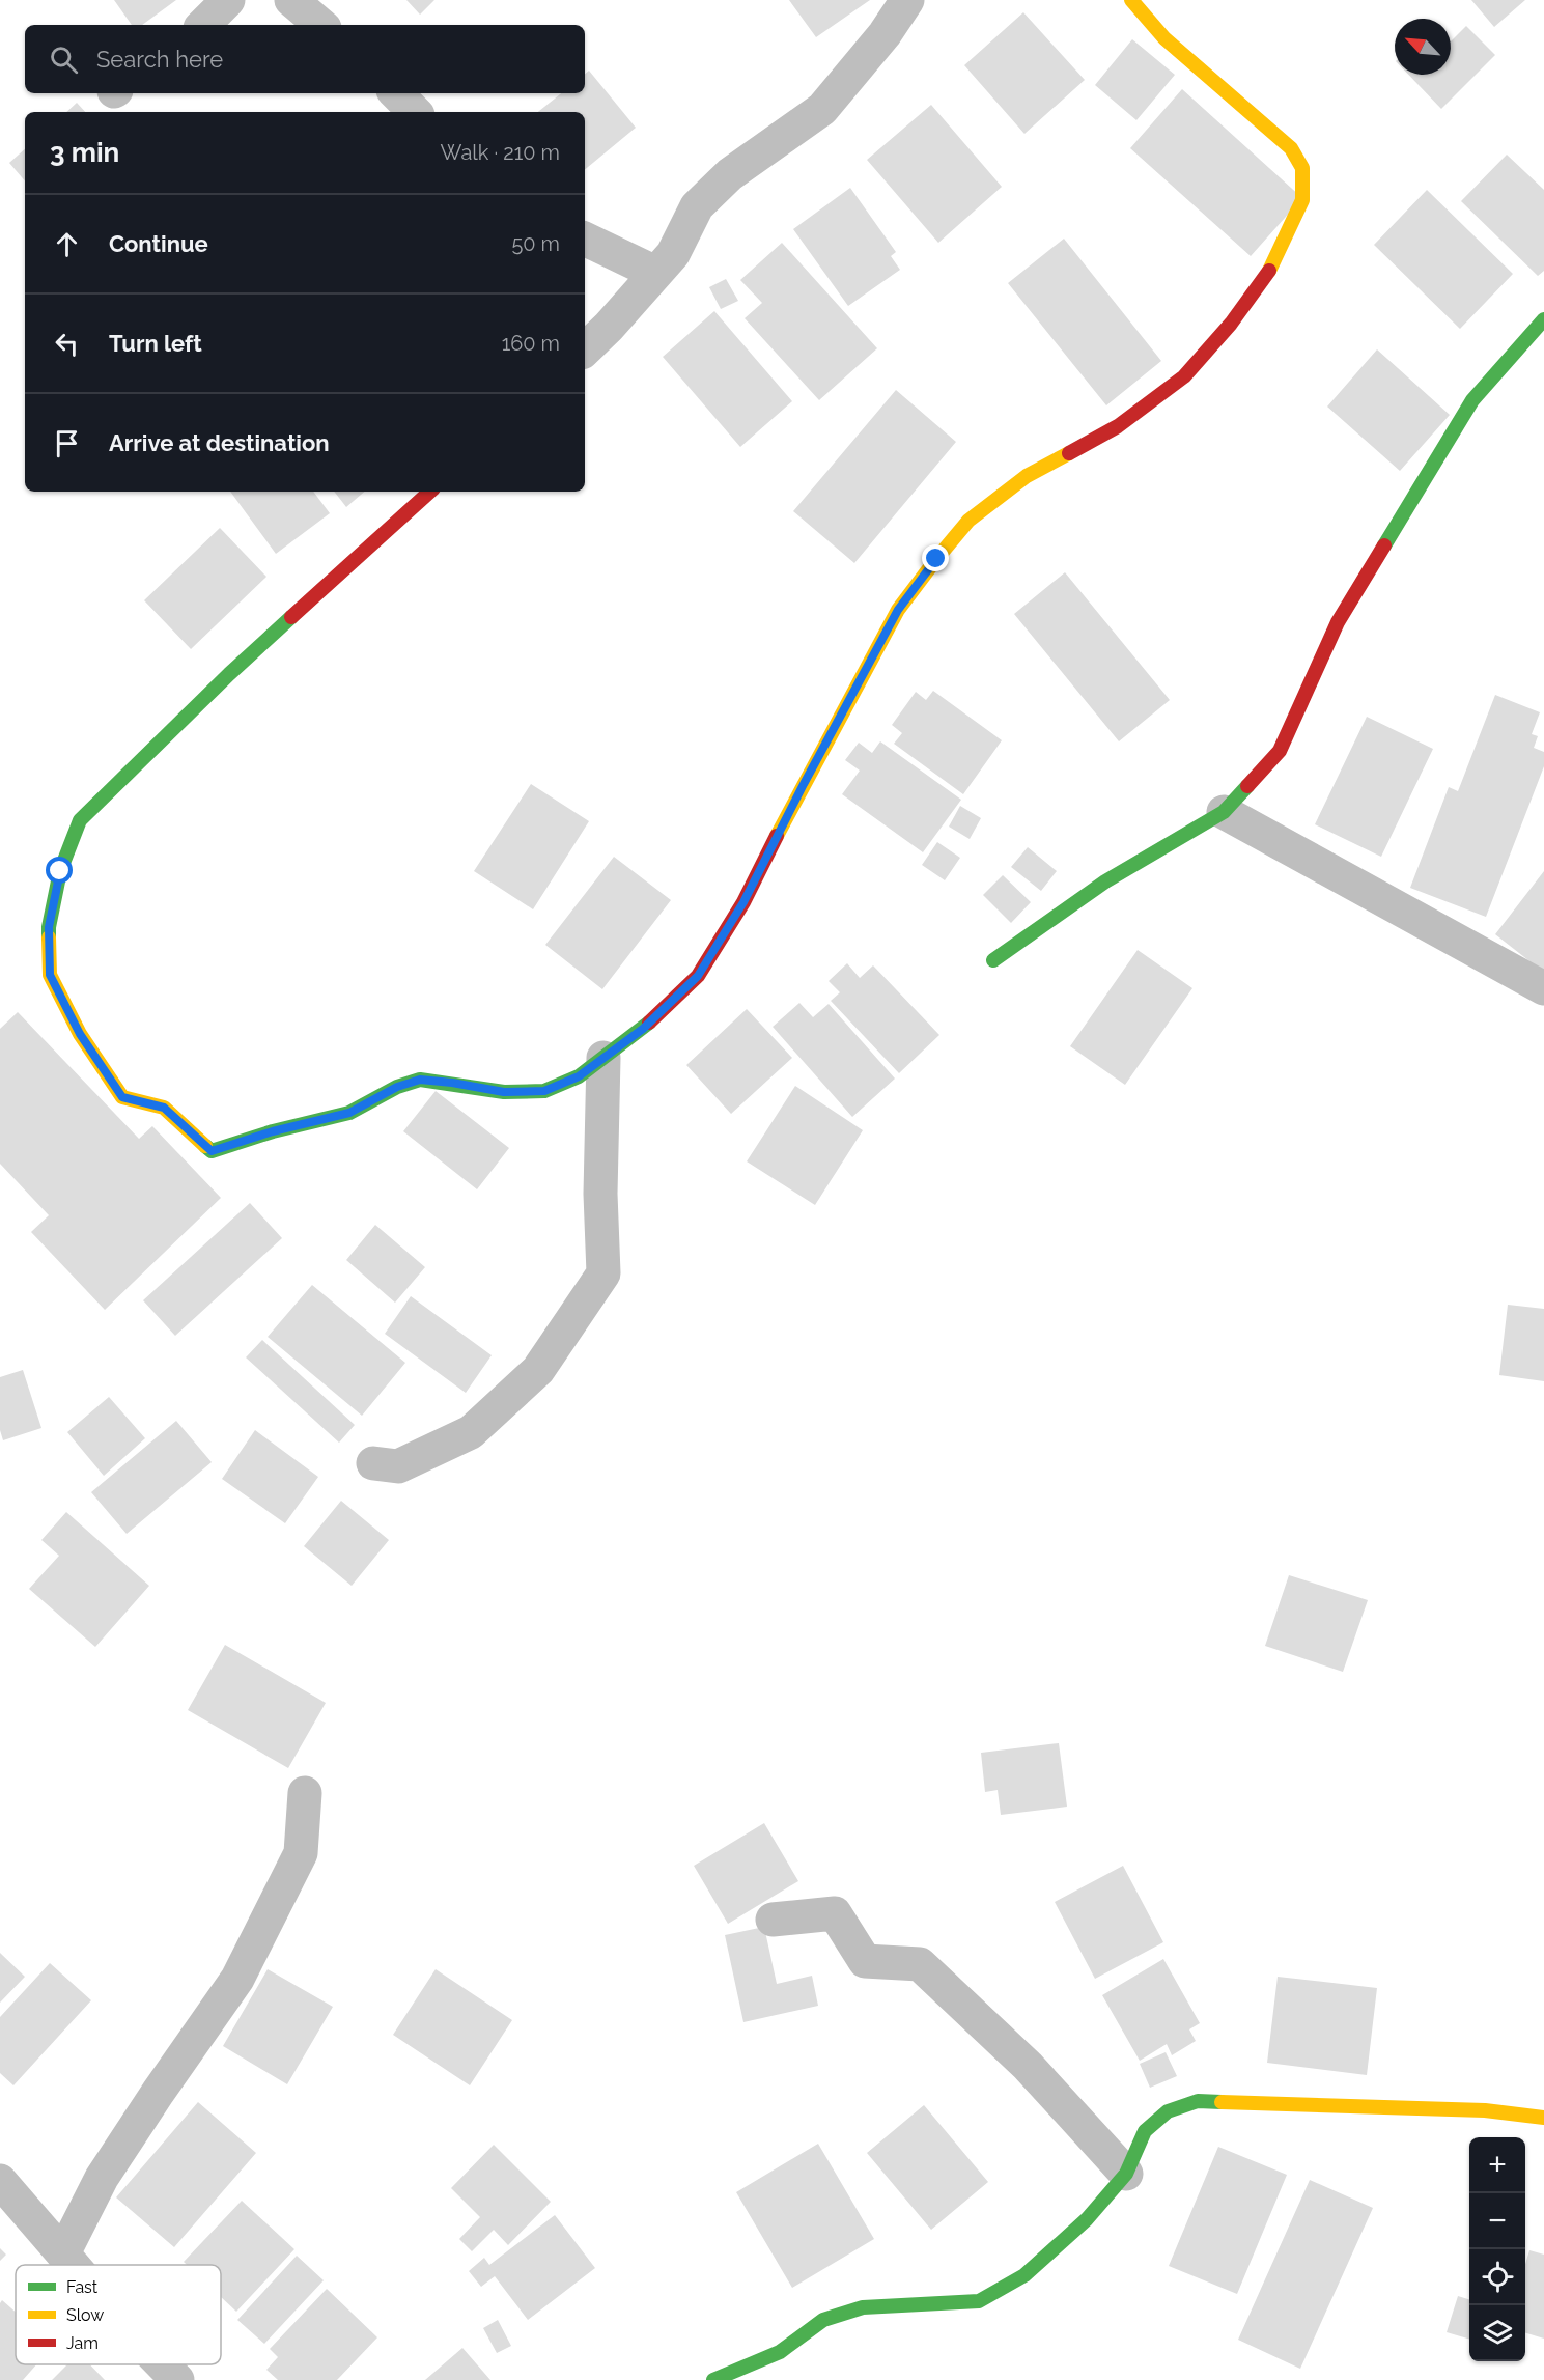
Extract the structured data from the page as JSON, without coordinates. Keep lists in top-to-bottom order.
{
  "legend": ["Fast", "Slow", "Jam"],
  "north": "top left",
  "page": {
    "search": "Search here",
    "heading": ["3 min", "Walk · 210 m"],
    "list": [
      ["Continue", "50 m"],
      ["Turn left", "160 m"],
      "Arrive at destination"
    ],
    "map_buttons": ["+", "−"]
  }
}
